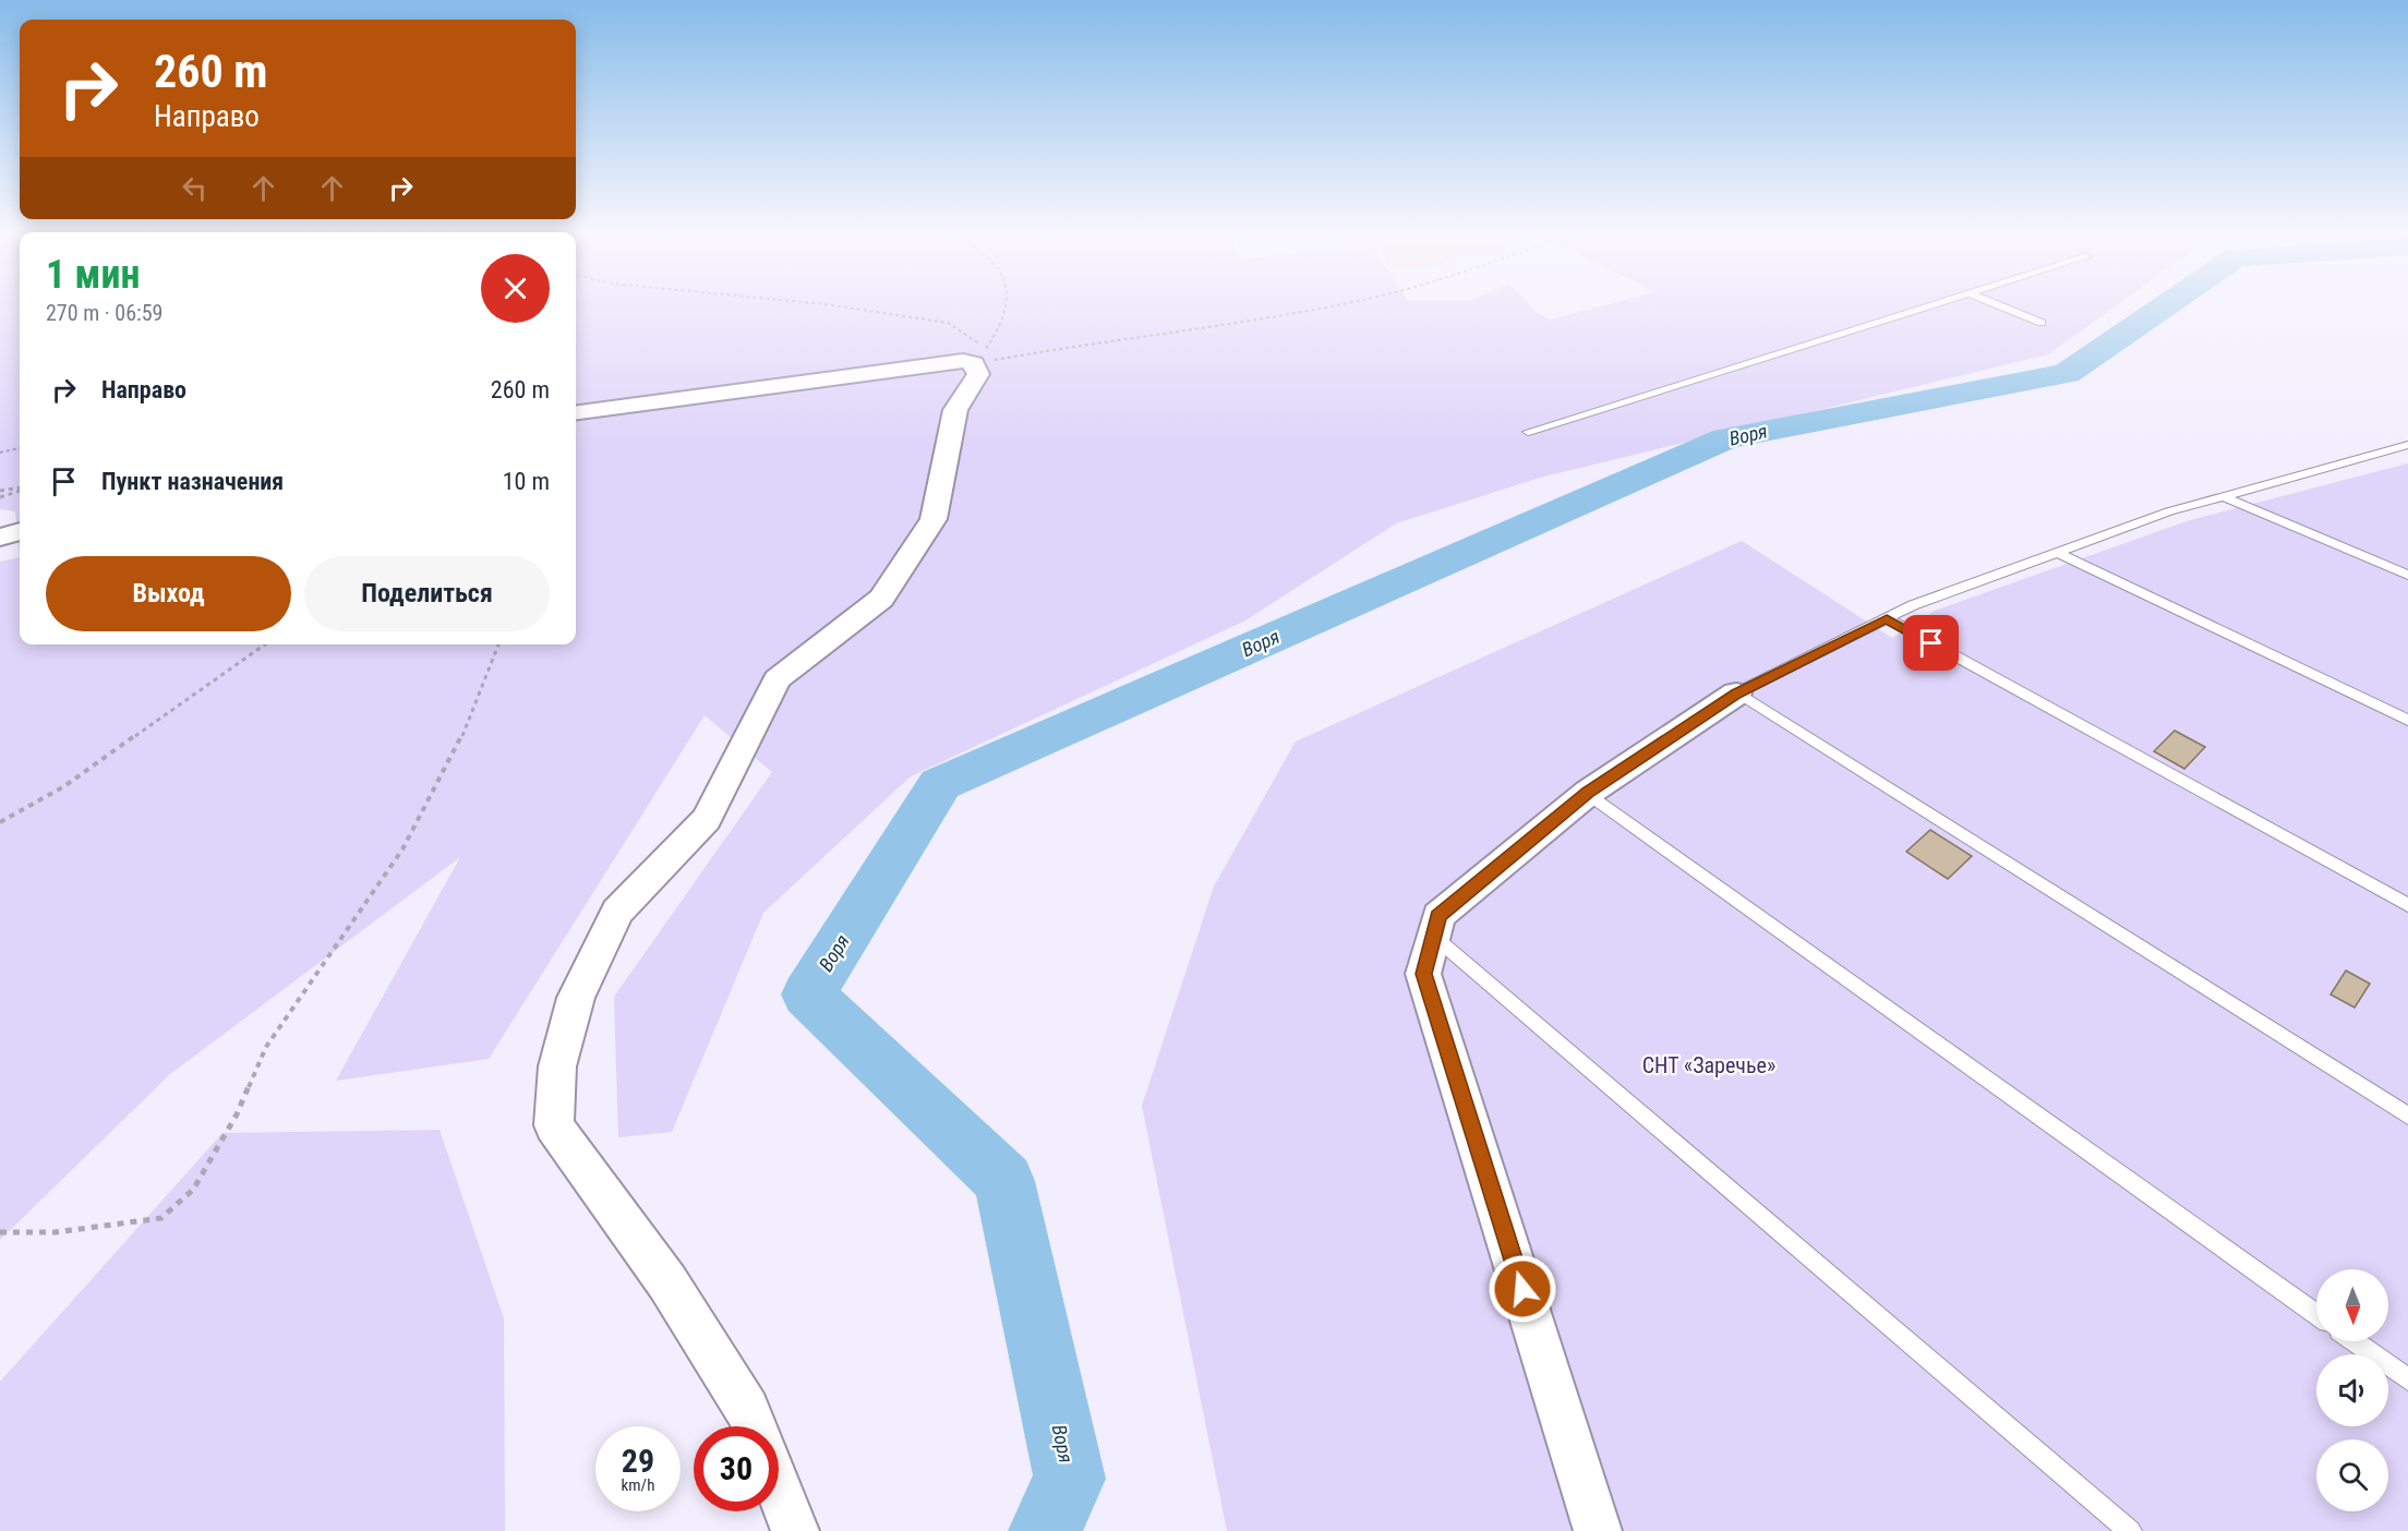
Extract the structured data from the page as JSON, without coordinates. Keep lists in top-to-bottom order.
{
  "water": ["Воря"],
  "parks": ["СНТ «Заречье»"],
  "north": "bottom",
  "page": {
    "turn": ["260 m", "Направо"],
    "heading": ["1 мин", "270 m · 06:59"],
    "list": [
      {
        "name": "Направо",
        "value": "260 m"
      },
      {
        "name": "Пункт назначения",
        "value": "10 m"
      }
    ],
    "buttons": ["Выход", "Поделиться"],
    "speed": "29 km/h",
    "limit": "30"
  }
}
